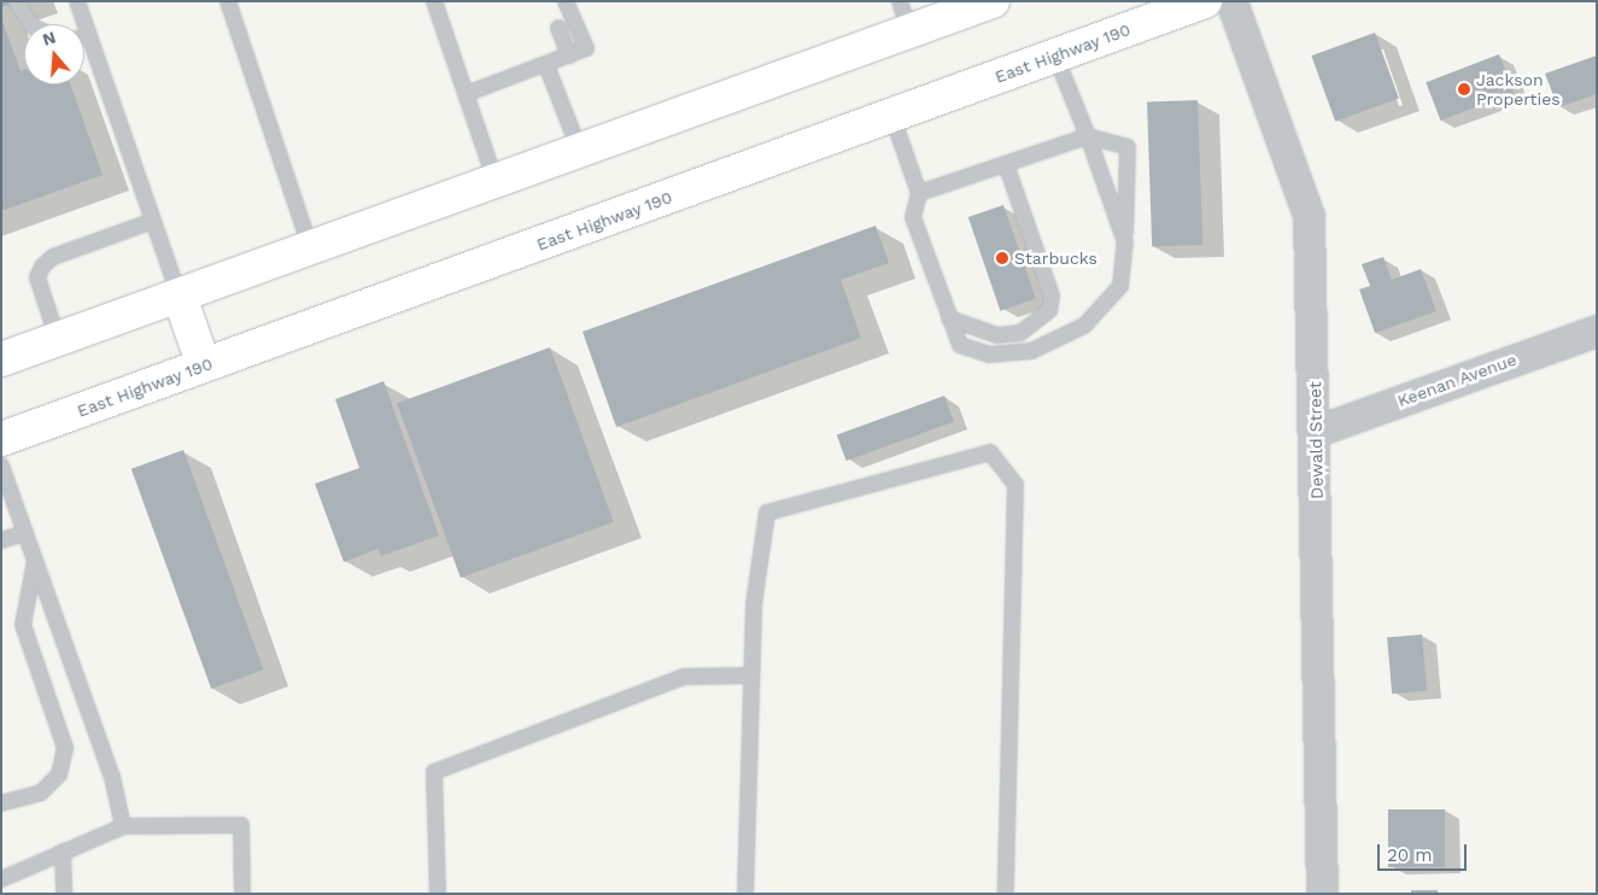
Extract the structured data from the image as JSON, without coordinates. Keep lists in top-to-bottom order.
{
  "streets": {
    "main road": ["East Highway 190"],
    "street": ["Keenan Avenue", "Dewald Street"]
  },
  "crossings": [
    ["Keenan Avenue", "Dewald Street"]
  ],
  "places": ["Jackson Properties", "Starbucks"],
  "scale_bar": "20 m",
  "north": "top"
}
